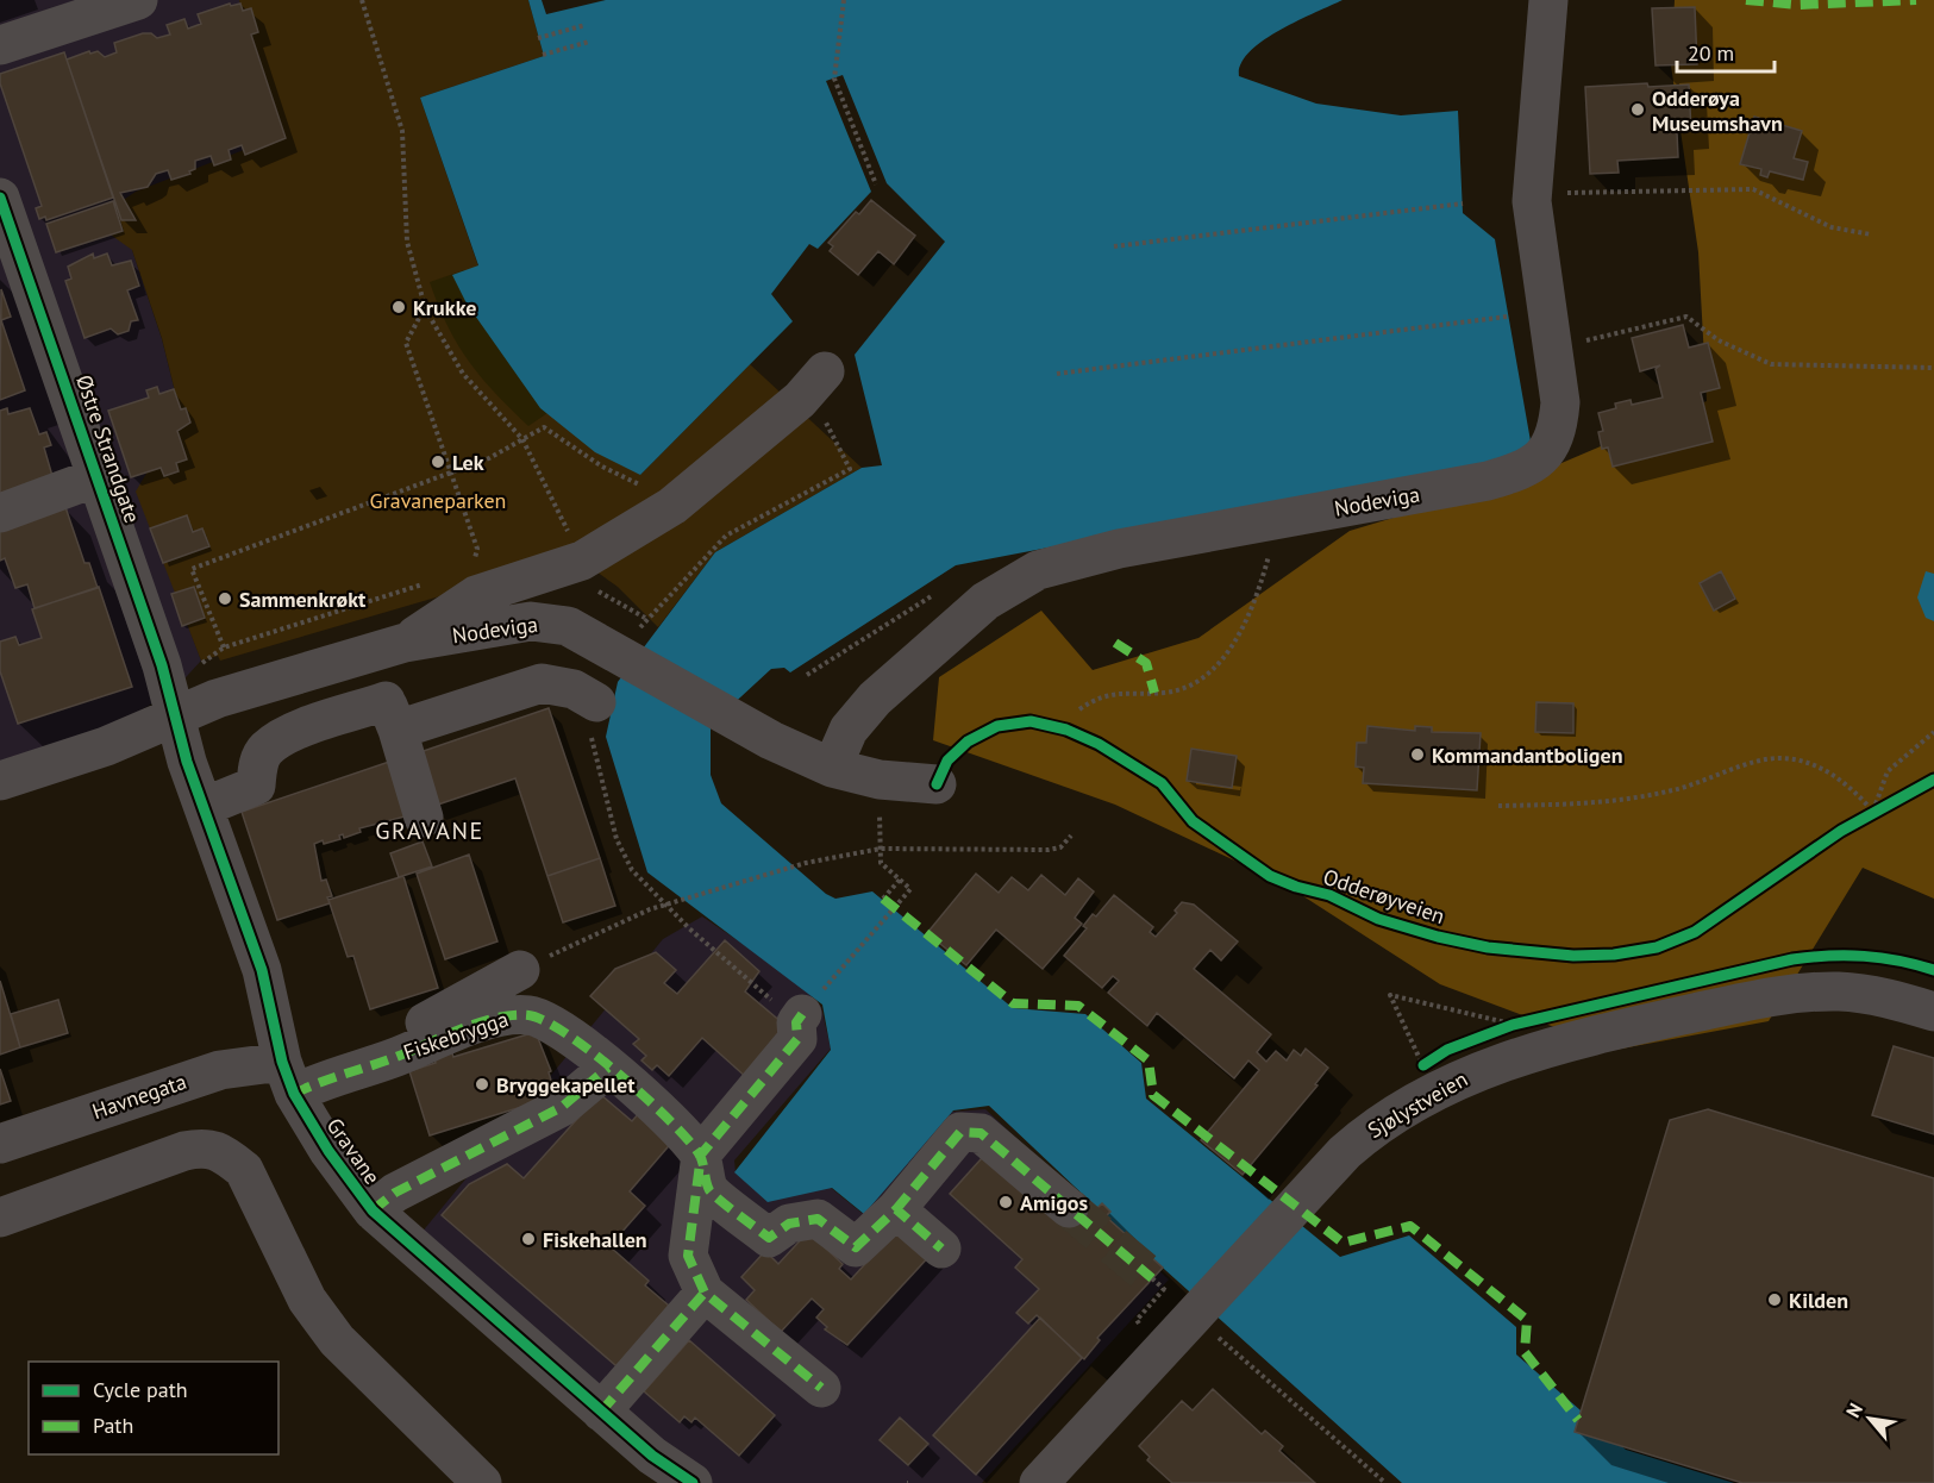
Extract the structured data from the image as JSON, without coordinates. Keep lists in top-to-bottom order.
{
  "streets": {
    "street": [
      "Østre Strandgate",
      "Nodeviga",
      "Fiskebrygga",
      "Havnegata",
      "Sjølystveien",
      "Gravane"
    ],
    "cycle path": ["Odderøyveien"]
  },
  "crossings": [
    ["Østre Strandgate", "Nodeviga"],
    ["Østre Strandgate", "Gravane"],
    ["Nodeviga", "Gravane"],
    ["Fiskebrygga", "Havnegata"],
    ["Fiskebrygga", "Gravane"],
    ["Havnegata", "Gravane"]
  ],
  "districts": ["GRAVANE"],
  "parks": ["Gravaneparken"],
  "places": [
    "Odderøya Museumshavn",
    "Krukke",
    "Lek",
    "Sammenkrøkt",
    "Kommandantboligen",
    "Bryggekapellet",
    "Amigos",
    "Fiskehallen",
    "Kilden"
  ],
  "legend": ["Cycle path", "Path"],
  "scale_bar": "20 m",
  "north": "top left"
}
